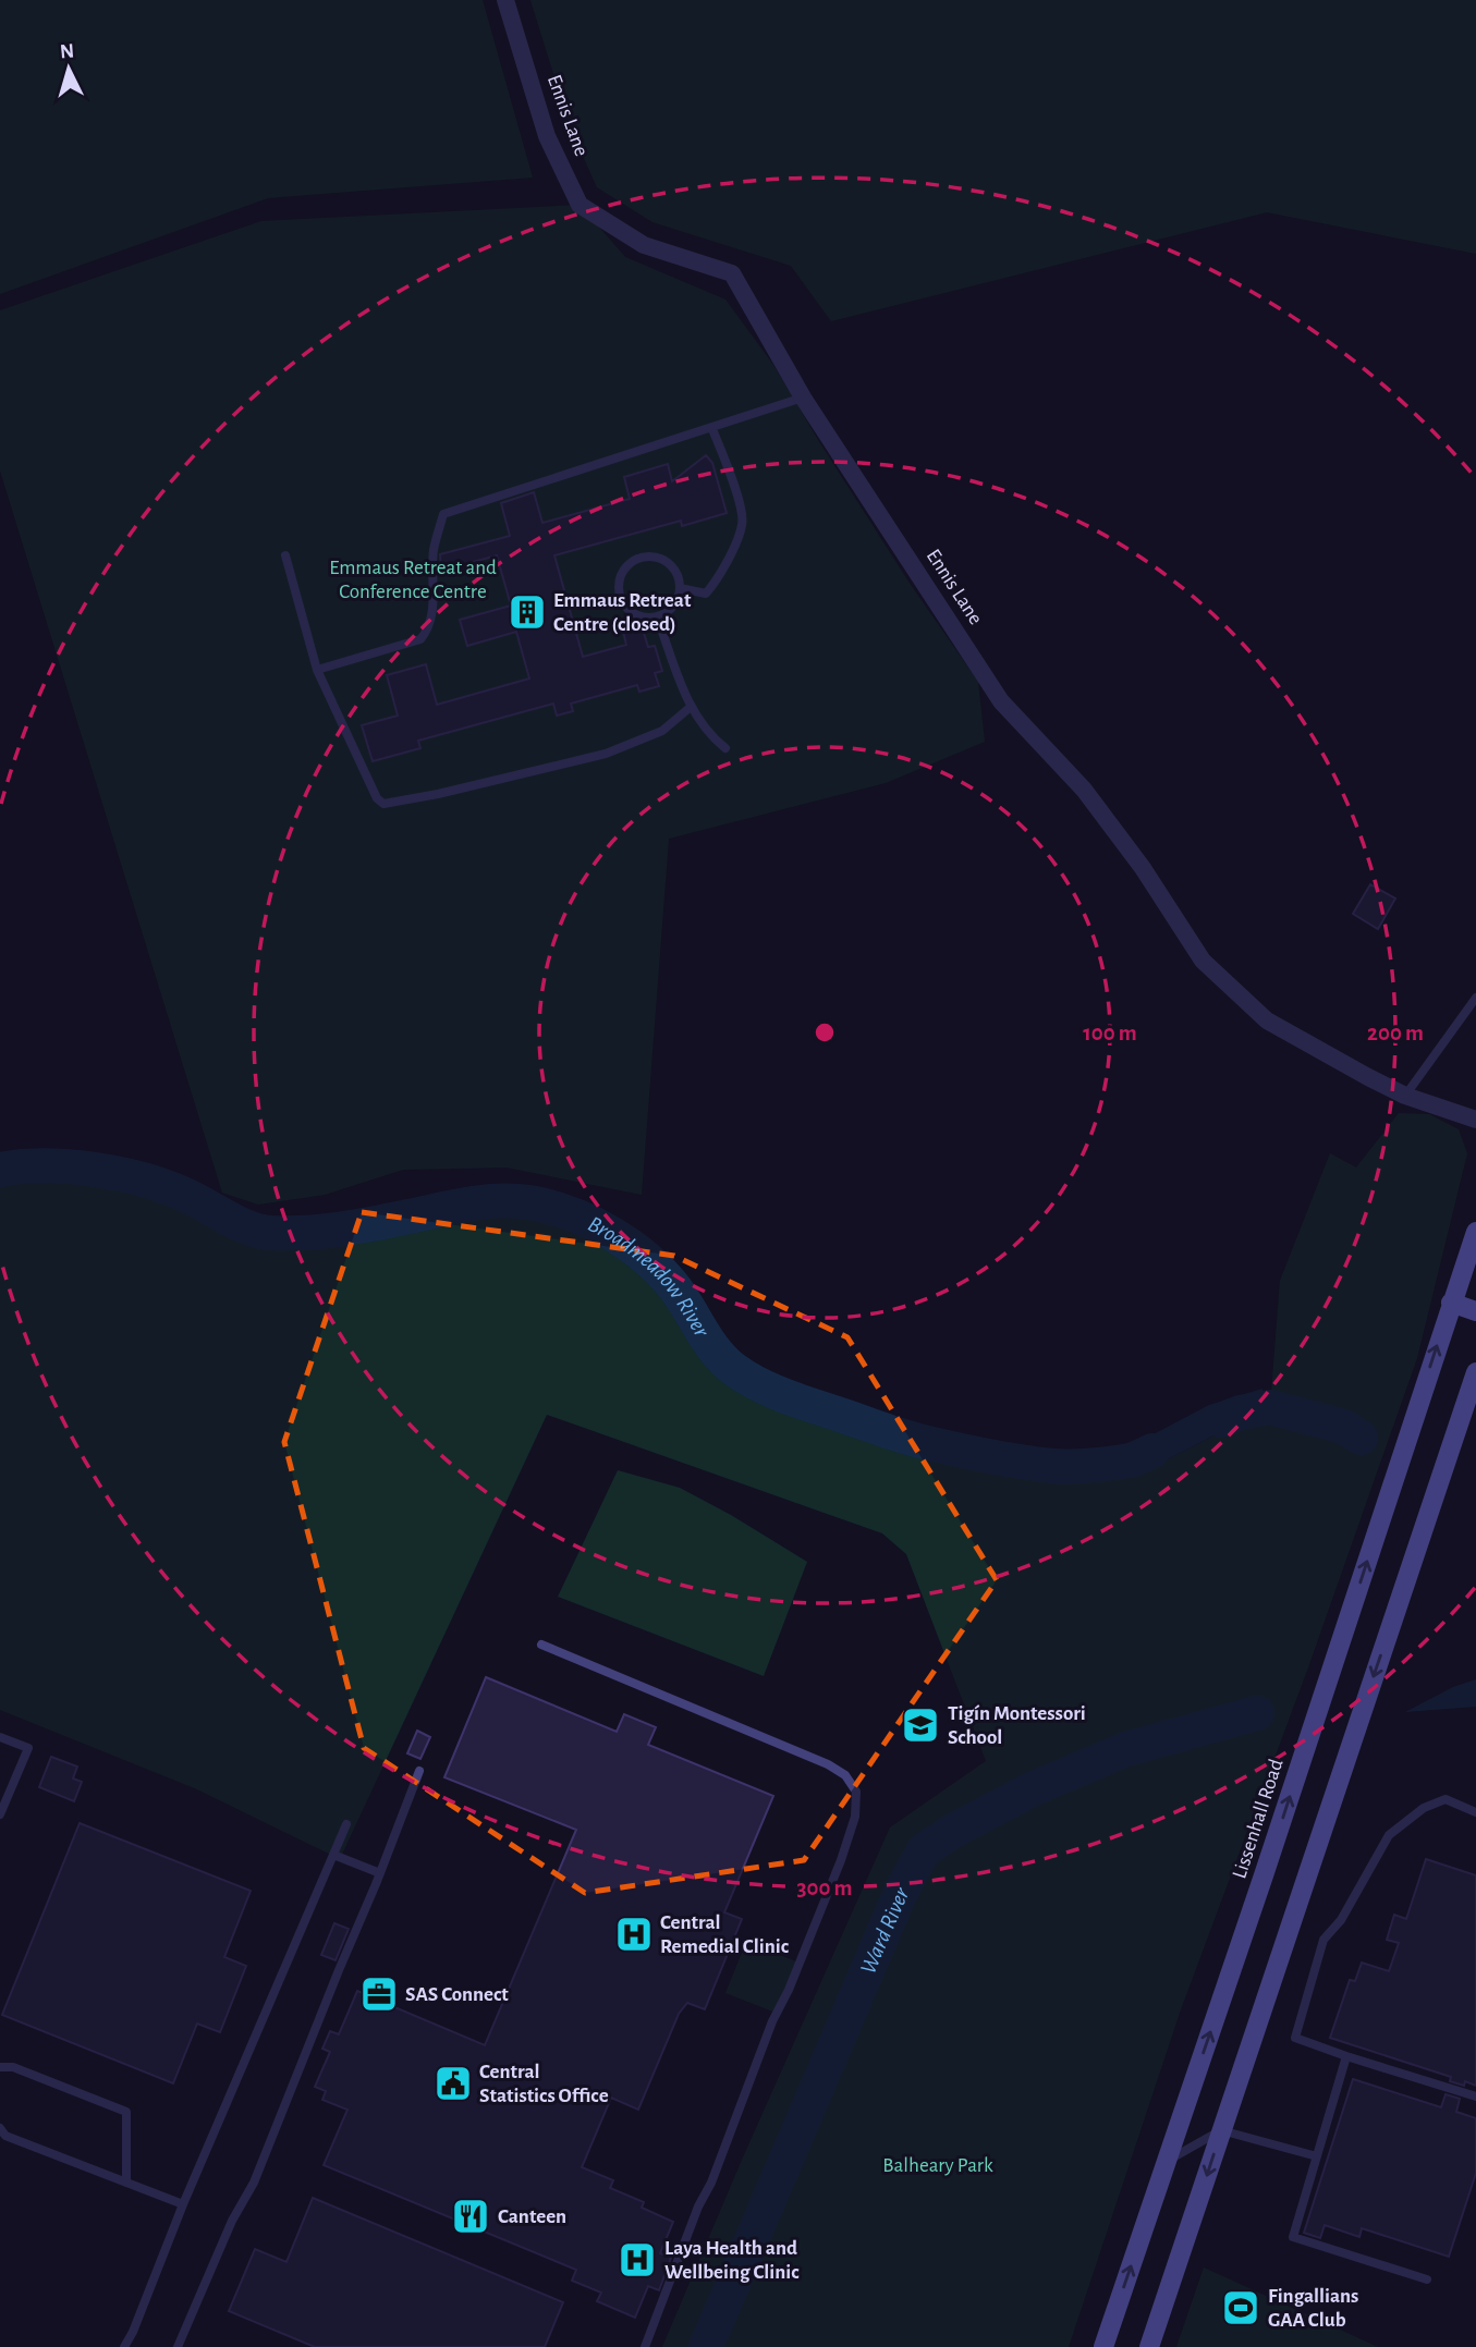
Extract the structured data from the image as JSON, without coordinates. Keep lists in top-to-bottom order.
{
  "streets": {
    "main road": ["Lissenhall Road"],
    "street": ["Ennis Lane"]
  },
  "water": ["Broadmeadow River", "Ward River"],
  "parks": ["Emmaus Retreat and Conference Centre", "Balheary Park"],
  "places": {
    "building": ["Emmaus Retreat Centre (closed)"],
    "school or university": ["Tigín Montessori School"],
    "hospital": ["Central Remedial Clinic", "Laya Health and Wellbeing Clinic"],
    "office": ["SAS Connect"],
    "public building": ["Central Statistics Office"],
    "restaurant": ["Canteen"],
    "sports": ["Fingallians GAA Club"]
  },
  "north": "top",
  "rings": ["100 m", "200 m", "300 m"]
}
